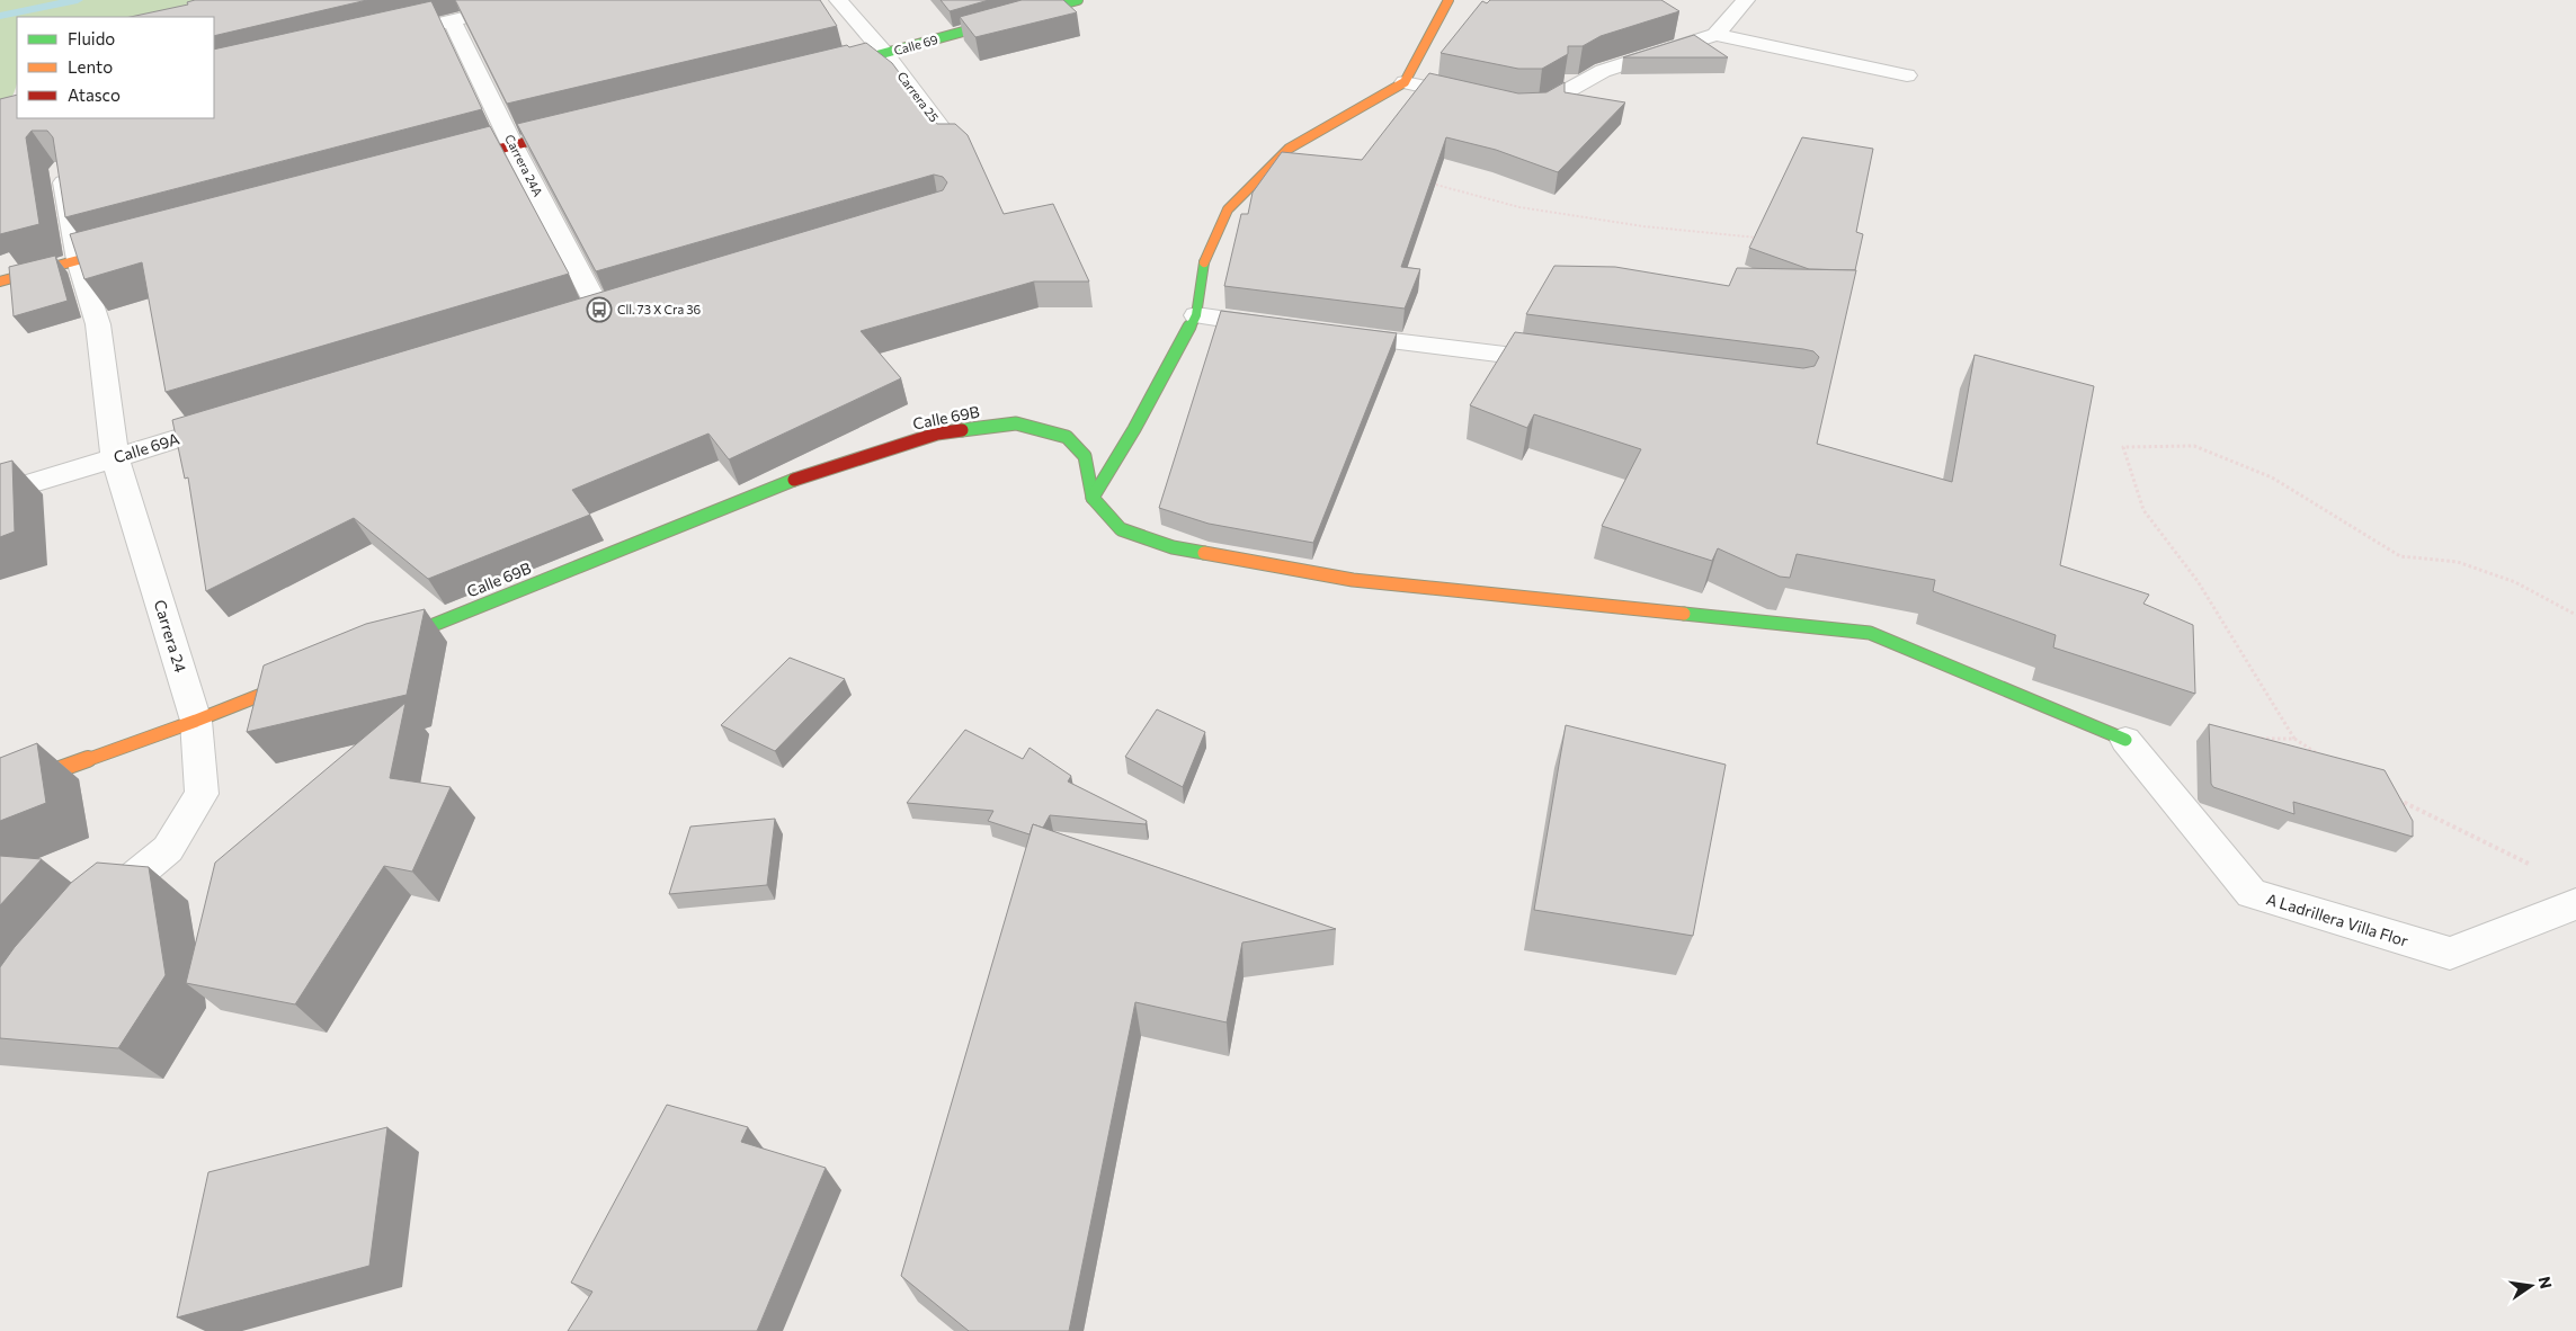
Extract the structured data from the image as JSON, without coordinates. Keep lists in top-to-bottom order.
{
  "streets": {
    "street": [
      "Calle 69",
      "Carrera 25",
      "Carrera 24A",
      "Calle 69B",
      "Calle 69A",
      "Carrera 24",
      "A Ladrillera Villa Flor"
    ]
  },
  "crossings": [
    ["Calle 69", "Carrera 25"],
    ["Calle 69A", "Carrera 24"]
  ],
  "places": {
    "bus stop": ["Cll. 73 X Cra 36"]
  },
  "legend": ["Fluido", "Lento", "Atasco"],
  "north": "right"
}
